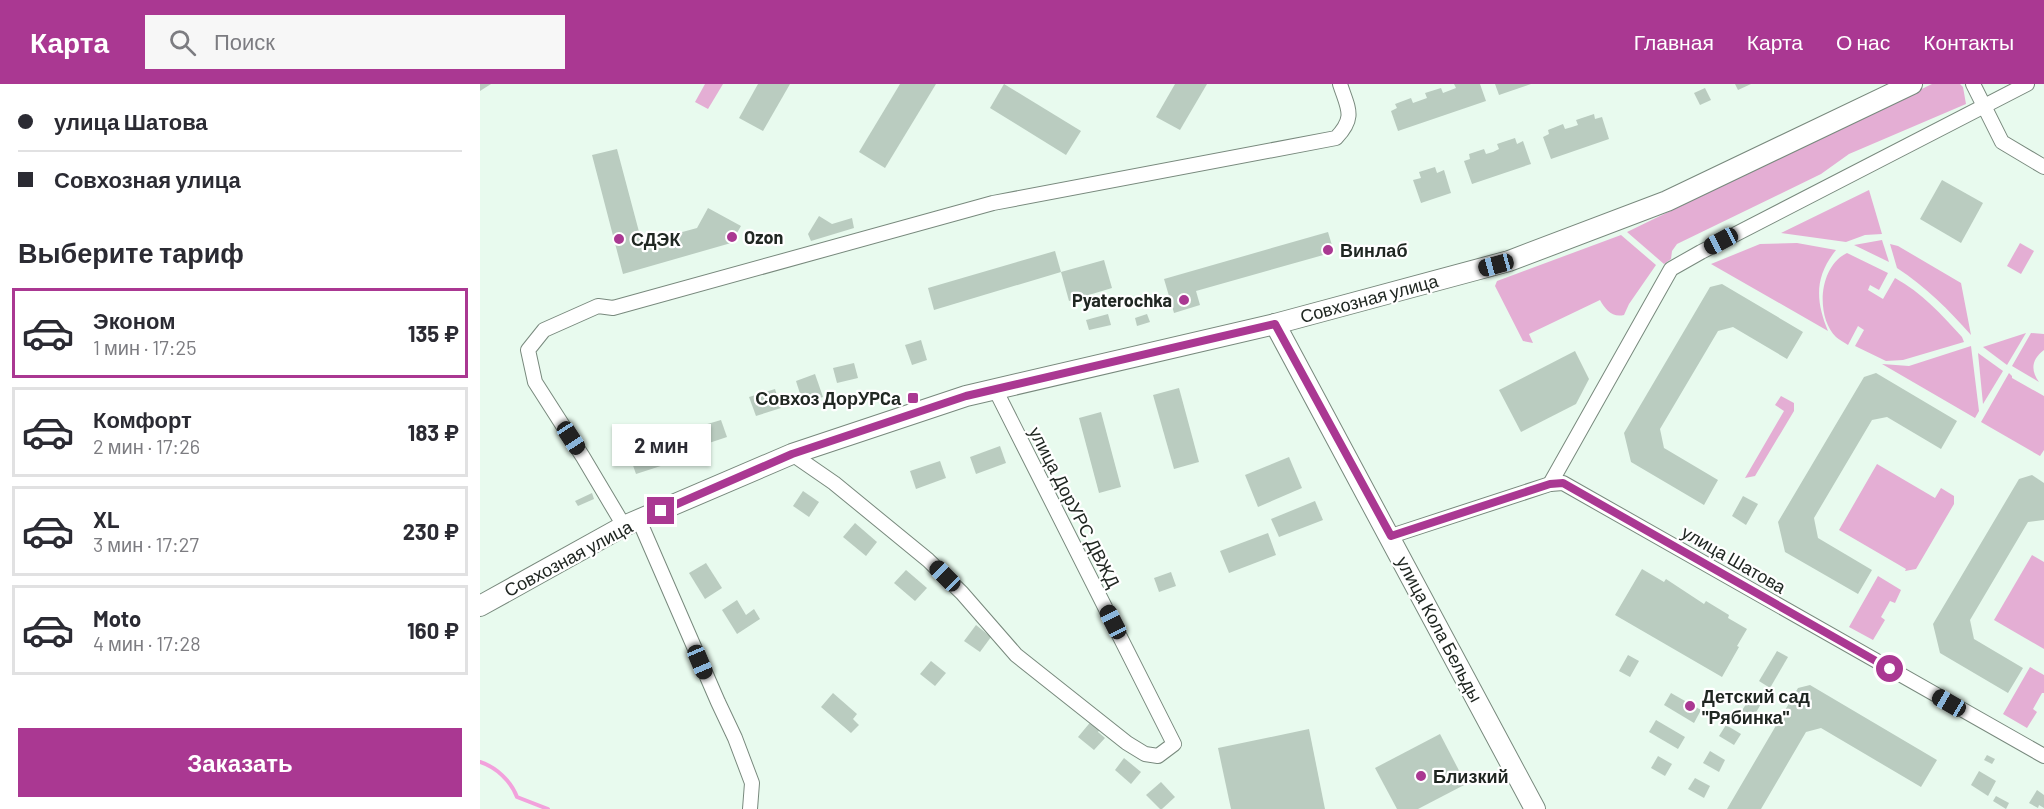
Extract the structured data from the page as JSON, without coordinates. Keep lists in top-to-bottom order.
{
  "streets": {
    "main road": ["Совхозная улица", "улица Кола Бельды"],
    "street": ["улица ДорУРС ДВЖД", "улица Шатова"]
  },
  "crossings": [
    ["Совхозная улица", "улица ДорУРС ДВЖД"],
    ["Совхозная улица", "улица Кола Бельды"]
  ],
  "places": {
    "other": [
      "Ozon",
      "СДЭК",
      "Винлаб",
      "Pyaterochka",
      "Детский сад \"Рябинка\"",
      "Близкий"
    ],
    "transit": ["Совхоз ДорУPCа"]
  },
  "page": {
    "header": "Карта",
    "search": "Поиск",
    "nav": [
      "Главная",
      "Карта",
      "О нас",
      "Контакты"
    ],
    "banner": ["улица Шатова", "Совхозная улица"],
    "heading": "Выберите тариф",
    "list": [
      {
        "name": "Эконом",
        "note": "1 мин · 17:25",
        "value": "135 ₽"
      },
      {
        "name": "Комфорт",
        "note": "2 мин · 17:26",
        "value": "183 ₽"
      },
      {
        "name": "XL",
        "note": "3 мин · 17:27",
        "value": "230 ₽"
      },
      {
        "name": "Moto",
        "note": "4 мин · 17:28",
        "value": "160 ₽"
      }
    ],
    "bubble": "2 мин",
    "buttons": "Заказать"
  }
}
